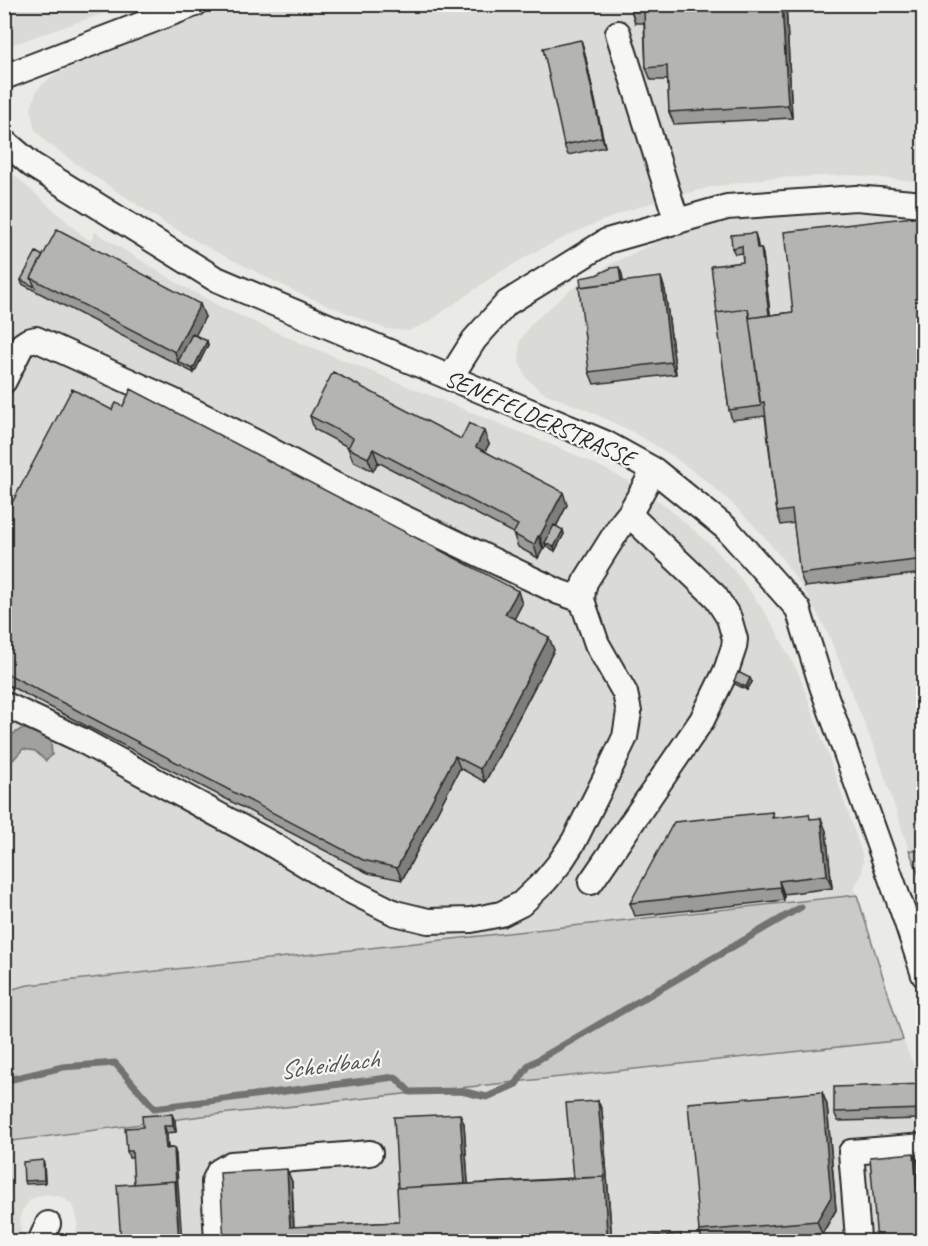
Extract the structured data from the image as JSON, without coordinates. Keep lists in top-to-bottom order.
{
  "streets": {
    "street": ["SENEFELDERSTRASSE"]
  },
  "water": ["Scheidbach"]
}
